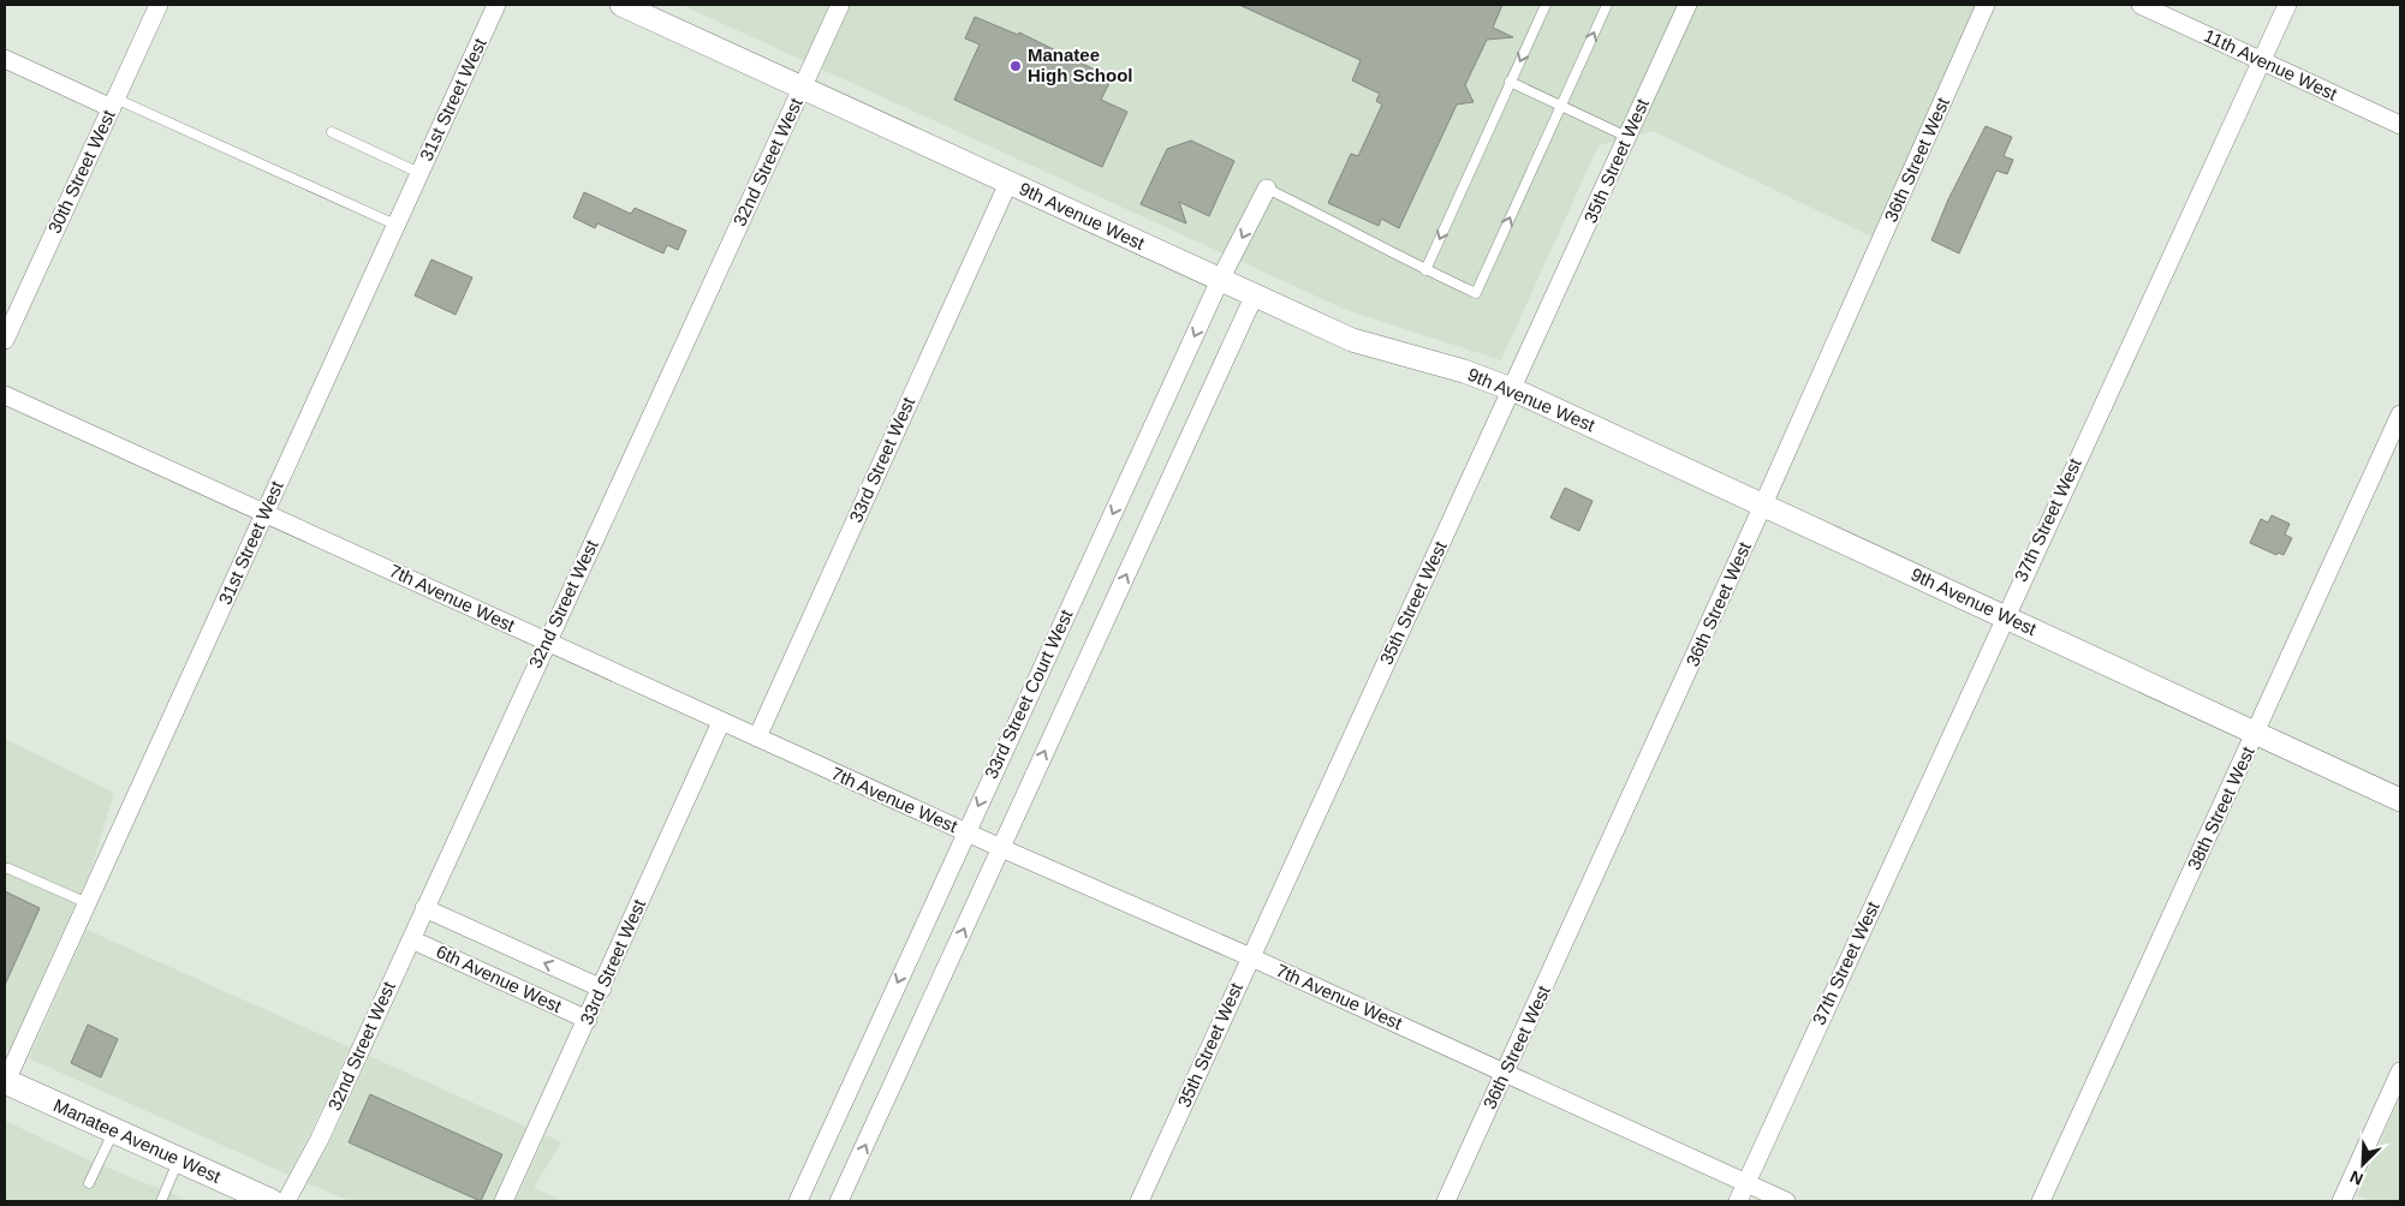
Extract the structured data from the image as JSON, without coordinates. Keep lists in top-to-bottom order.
{
  "streets": {
    "main road": ["Manatee Avenue West"],
    "street": [
      "11th Avenue West",
      "31st Street West",
      "36th Street West",
      "35th Street West",
      "32nd Street West",
      "30th Street West",
      "9th Avenue West",
      "33rd Street West",
      "37th Street West",
      "7th Avenue West",
      "33rd Street Court West",
      "38th Street West",
      "6th Avenue West"
    ]
  },
  "crossings": [
    ["11th Avenue West", "37th Street West"],
    ["31st Street West", "7th Avenue West"],
    ["31st Street West", "Manatee Avenue West"],
    ["36th Street West", "9th Avenue West"],
    ["36th Street West", "7th Avenue West"],
    ["35th Street West", "9th Avenue West"],
    ["35th Street West", "7th Avenue West"],
    ["32nd Street West", "9th Avenue West"],
    ["32nd Street West", "7th Avenue West"],
    ["32nd Street West", "6th Avenue West"],
    ["9th Avenue West", "33rd Street West"],
    ["9th Avenue West", "37th Street West"],
    ["9th Avenue West", "33rd Street Court West"],
    ["9th Avenue West", "38th Street West"],
    ["33rd Street West", "7th Avenue West"],
    ["33rd Street West", "6th Avenue West"],
    ["37th Street West", "7th Avenue West"],
    ["7th Avenue West", "33rd Street Court West"]
  ],
  "places": ["Manatee High School"],
  "north": "bottom left"
}
